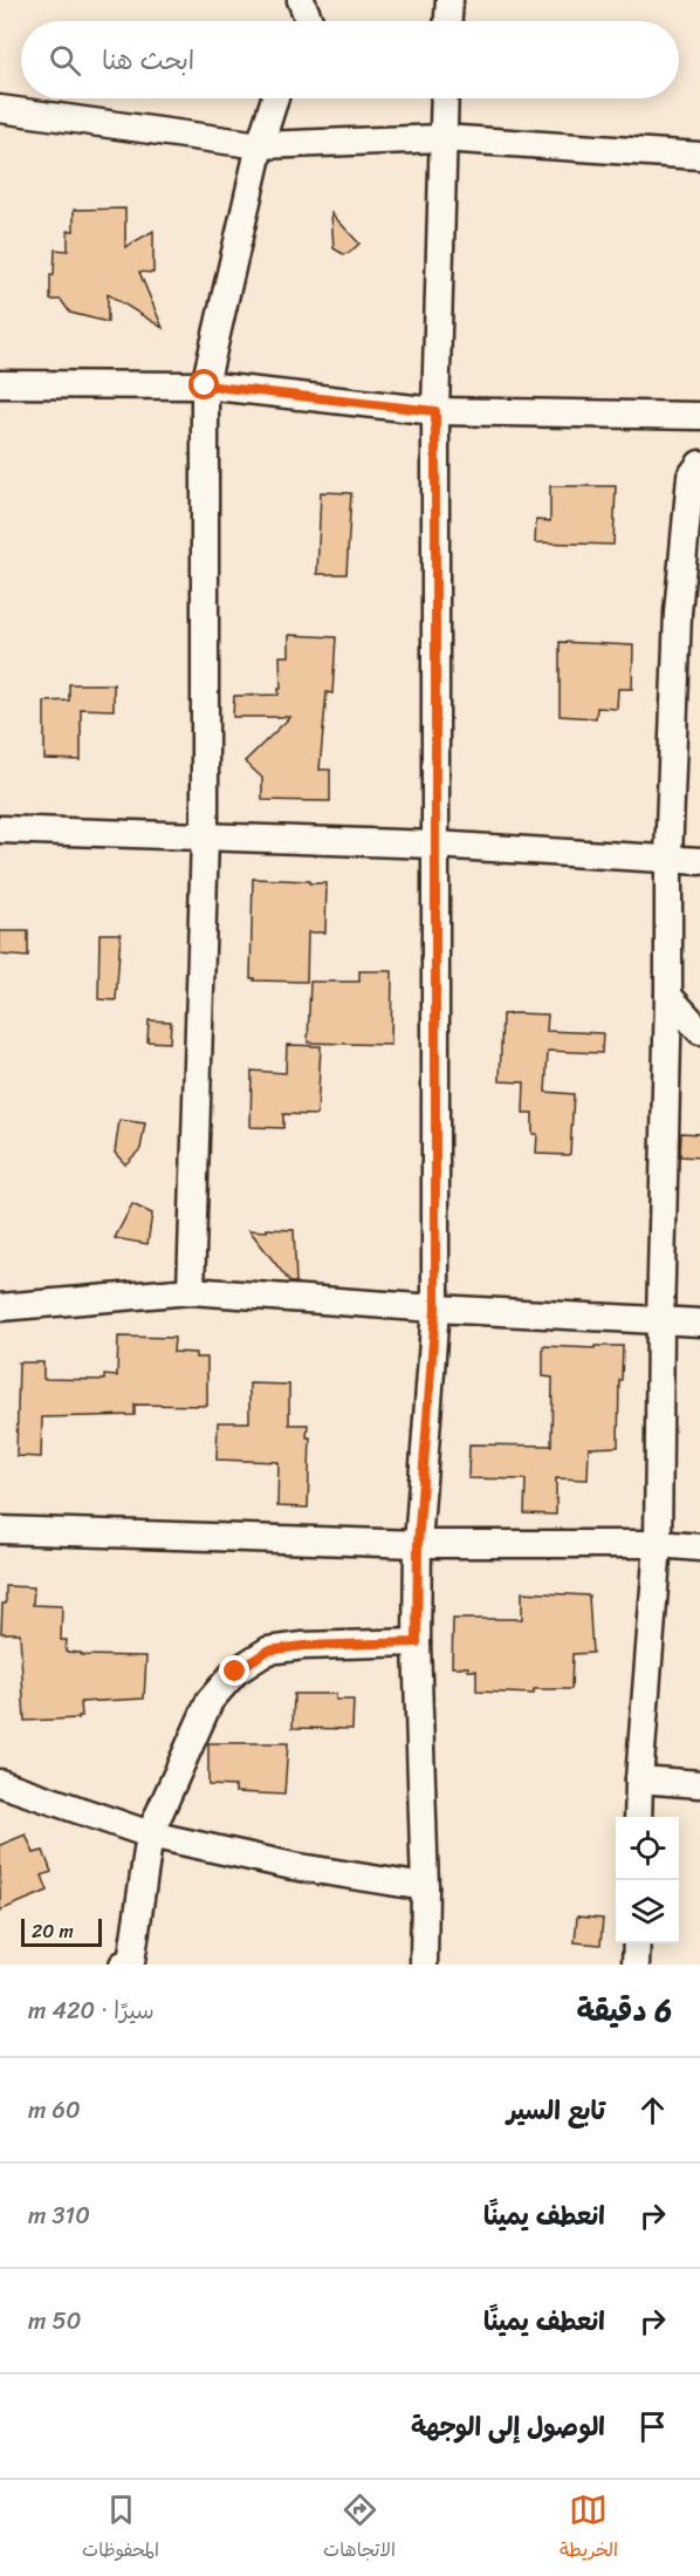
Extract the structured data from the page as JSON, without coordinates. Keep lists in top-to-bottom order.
{
  "scale_bar": "20 m",
  "page": {
    "search": "ابحث هنا",
    "scale": "20 m",
    "heading": ["6 دقيقة", "سيرًا · 420 m"],
    "list": [
      ["تابع السير", "60 m"],
      ["انعطف يمينًا", "310 m"],
      ["انعطف يمينًا", "50 m"],
      "الوصول إلى الوجهة"
    ],
    "nav": ["الخريطة", "الاتجاهات", "المحفوظات"]
  }
}
